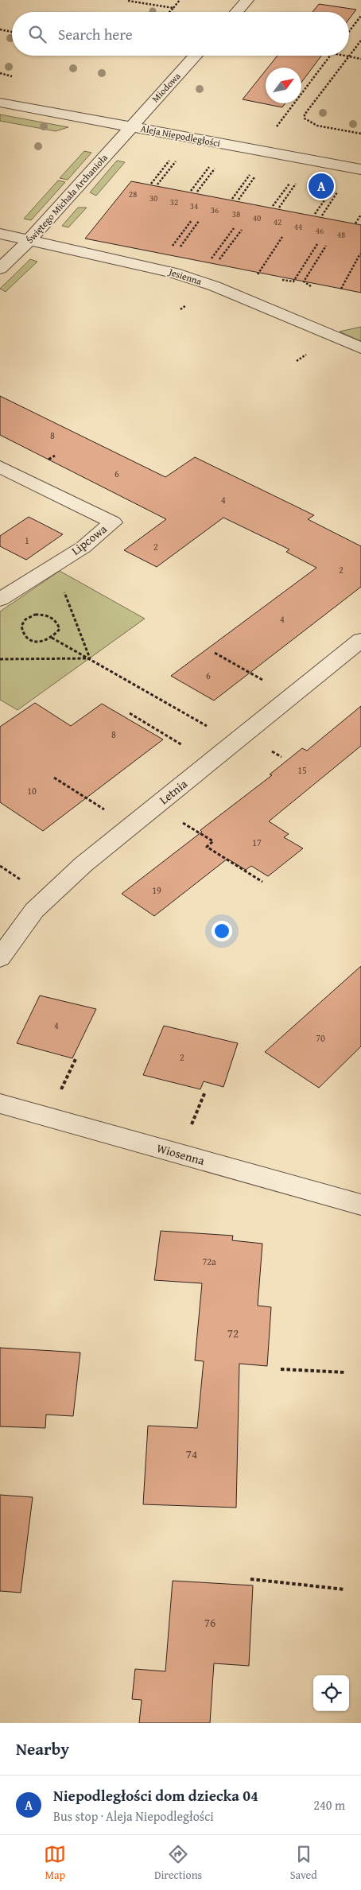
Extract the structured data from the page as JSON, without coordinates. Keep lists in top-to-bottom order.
{
  "streets": {
    "street": [
      "Miodowa",
      "Aleja Niepodległości",
      "Świętego Michała Archanioła",
      "Jesienna",
      "Lipcowa",
      "Letnia",
      "Wiosenna"
    ]
  },
  "crossings": [
    ["Miodowa", "Aleja Niepodległości"],
    ["Miodowa", "Świętego Michała Archanioła"],
    ["Aleja Niepodległości", "Świętego Michała Archanioła"],
    ["Świętego Michała Archanioła", "Jesienna"]
  ],
  "house_numbers": [
    "28",
    "30",
    "32",
    "34",
    "36",
    "38",
    "40",
    "42",
    "44",
    "46",
    "48",
    "8",
    "6",
    "4",
    "1",
    "2",
    "2",
    "4",
    "6",
    "8",
    "15",
    "10",
    "17",
    "19",
    "4",
    "70",
    "2",
    "72a",
    "72",
    "74",
    "76"
  ],
  "north": "top right",
  "page": {
    "search": "Search here",
    "pins": "A",
    "heading": "Nearby",
    "list": [
      {
        "mark": "A",
        "name": "Niepodległości dom dziecka 04",
        "note": "Bus stop · Aleja Niepodległości",
        "value": "240 m"
      }
    ],
    "nav": ["Map", "Directions", "Saved"]
  }
}
